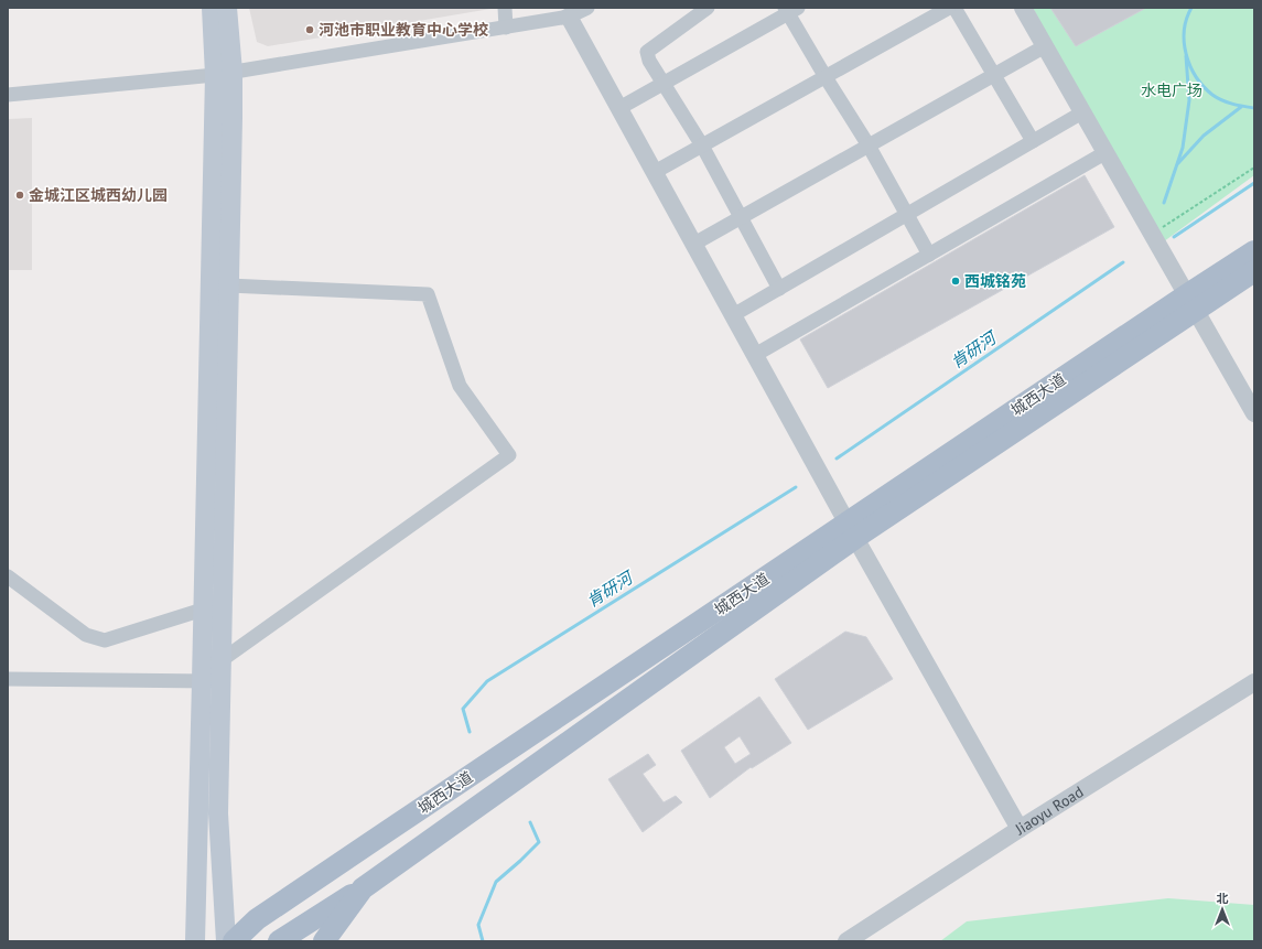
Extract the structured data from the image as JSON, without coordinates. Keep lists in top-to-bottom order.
{
  "streets": {
    "main road": ["城西大道"],
    "street": ["Jiaoyu Road"]
  },
  "water": ["肯研河"],
  "parks": ["水电广场"],
  "places": ["河池市职业教育中心学校", "金城江区城西幼儿园", "西城铭苑"],
  "north": "top"
}
